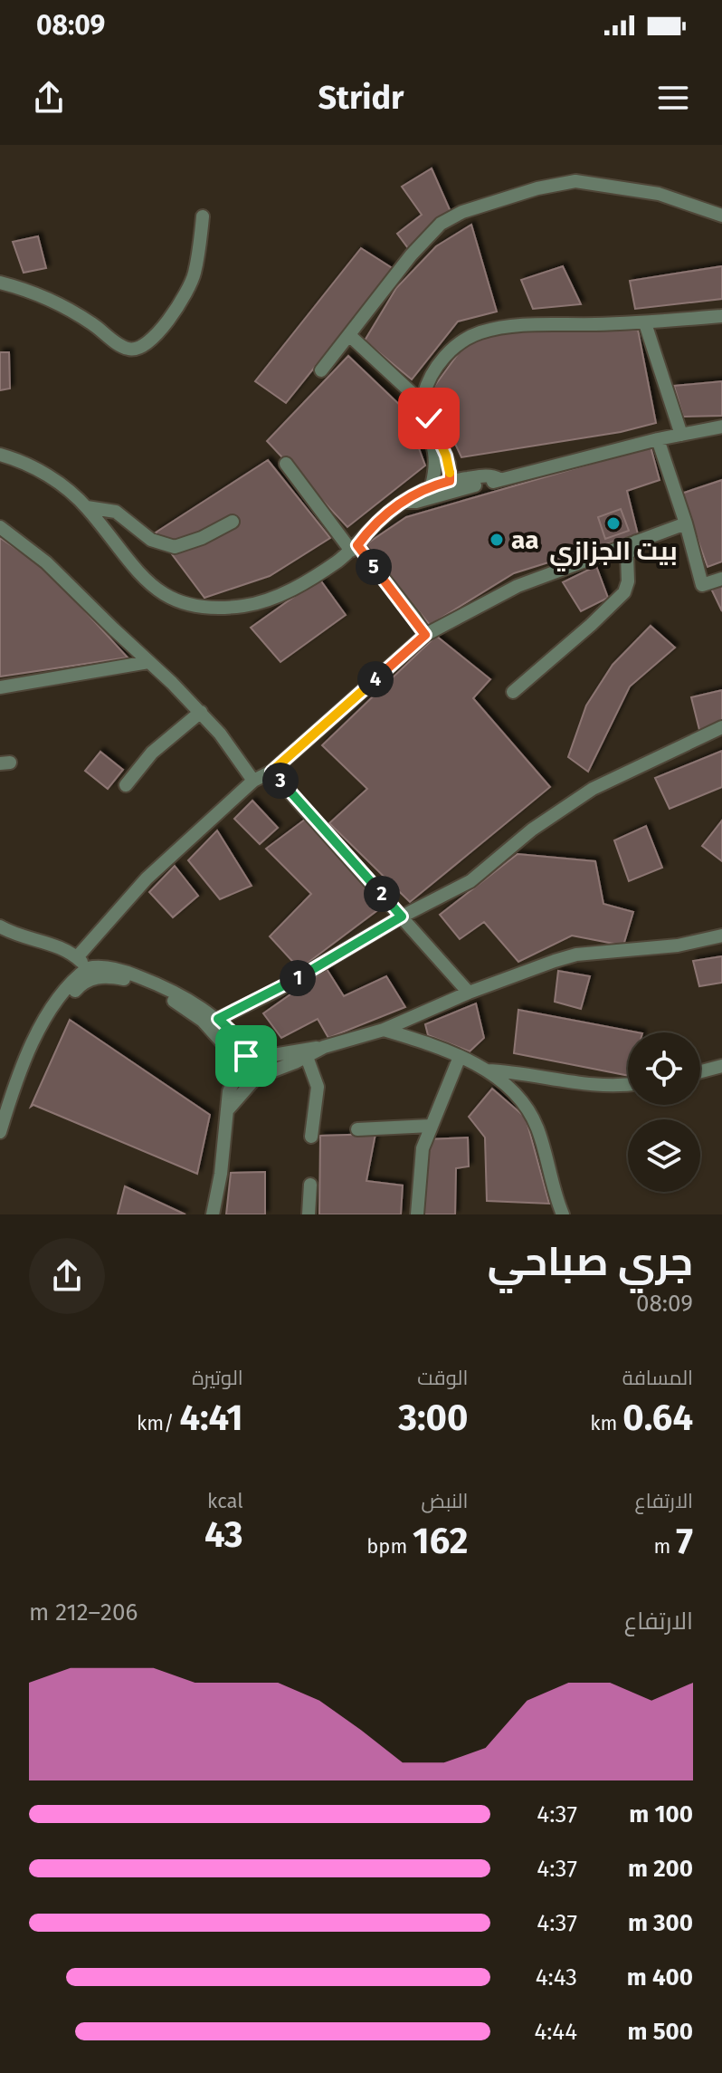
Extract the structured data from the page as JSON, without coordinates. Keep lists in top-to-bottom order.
{
  "places": ["بيت الجزازي", "aa"],
  "page": {
    "status": "08:09",
    "header": "Stridr",
    "pins": [
      "5",
      "4",
      "3",
      "2",
      "1"
    ],
    "heading": ["جري صباحي", "08:09"],
    "stats": [
      ["المسافة", "0.64 km"],
      ["الوقت", "3:00"],
      ["الوتيرة", "4:41 /km"],
      ["الارتفاع", "7 m"],
      ["النبض", "162 bpm"],
      ["kcal", "43"]
    ],
    "chart": ["الارتفاع", "206–212 m"],
    "list": [
      {
        "name": "100 m",
        "note": "4:37"
      },
      {
        "name": "200 m",
        "note": "4:37"
      },
      {
        "name": "300 m",
        "note": "4:37"
      },
      {
        "name": "400 m",
        "note": "4:43"
      },
      {
        "name": "500 m",
        "note": "4:44"
      }
    ]
  }
}
